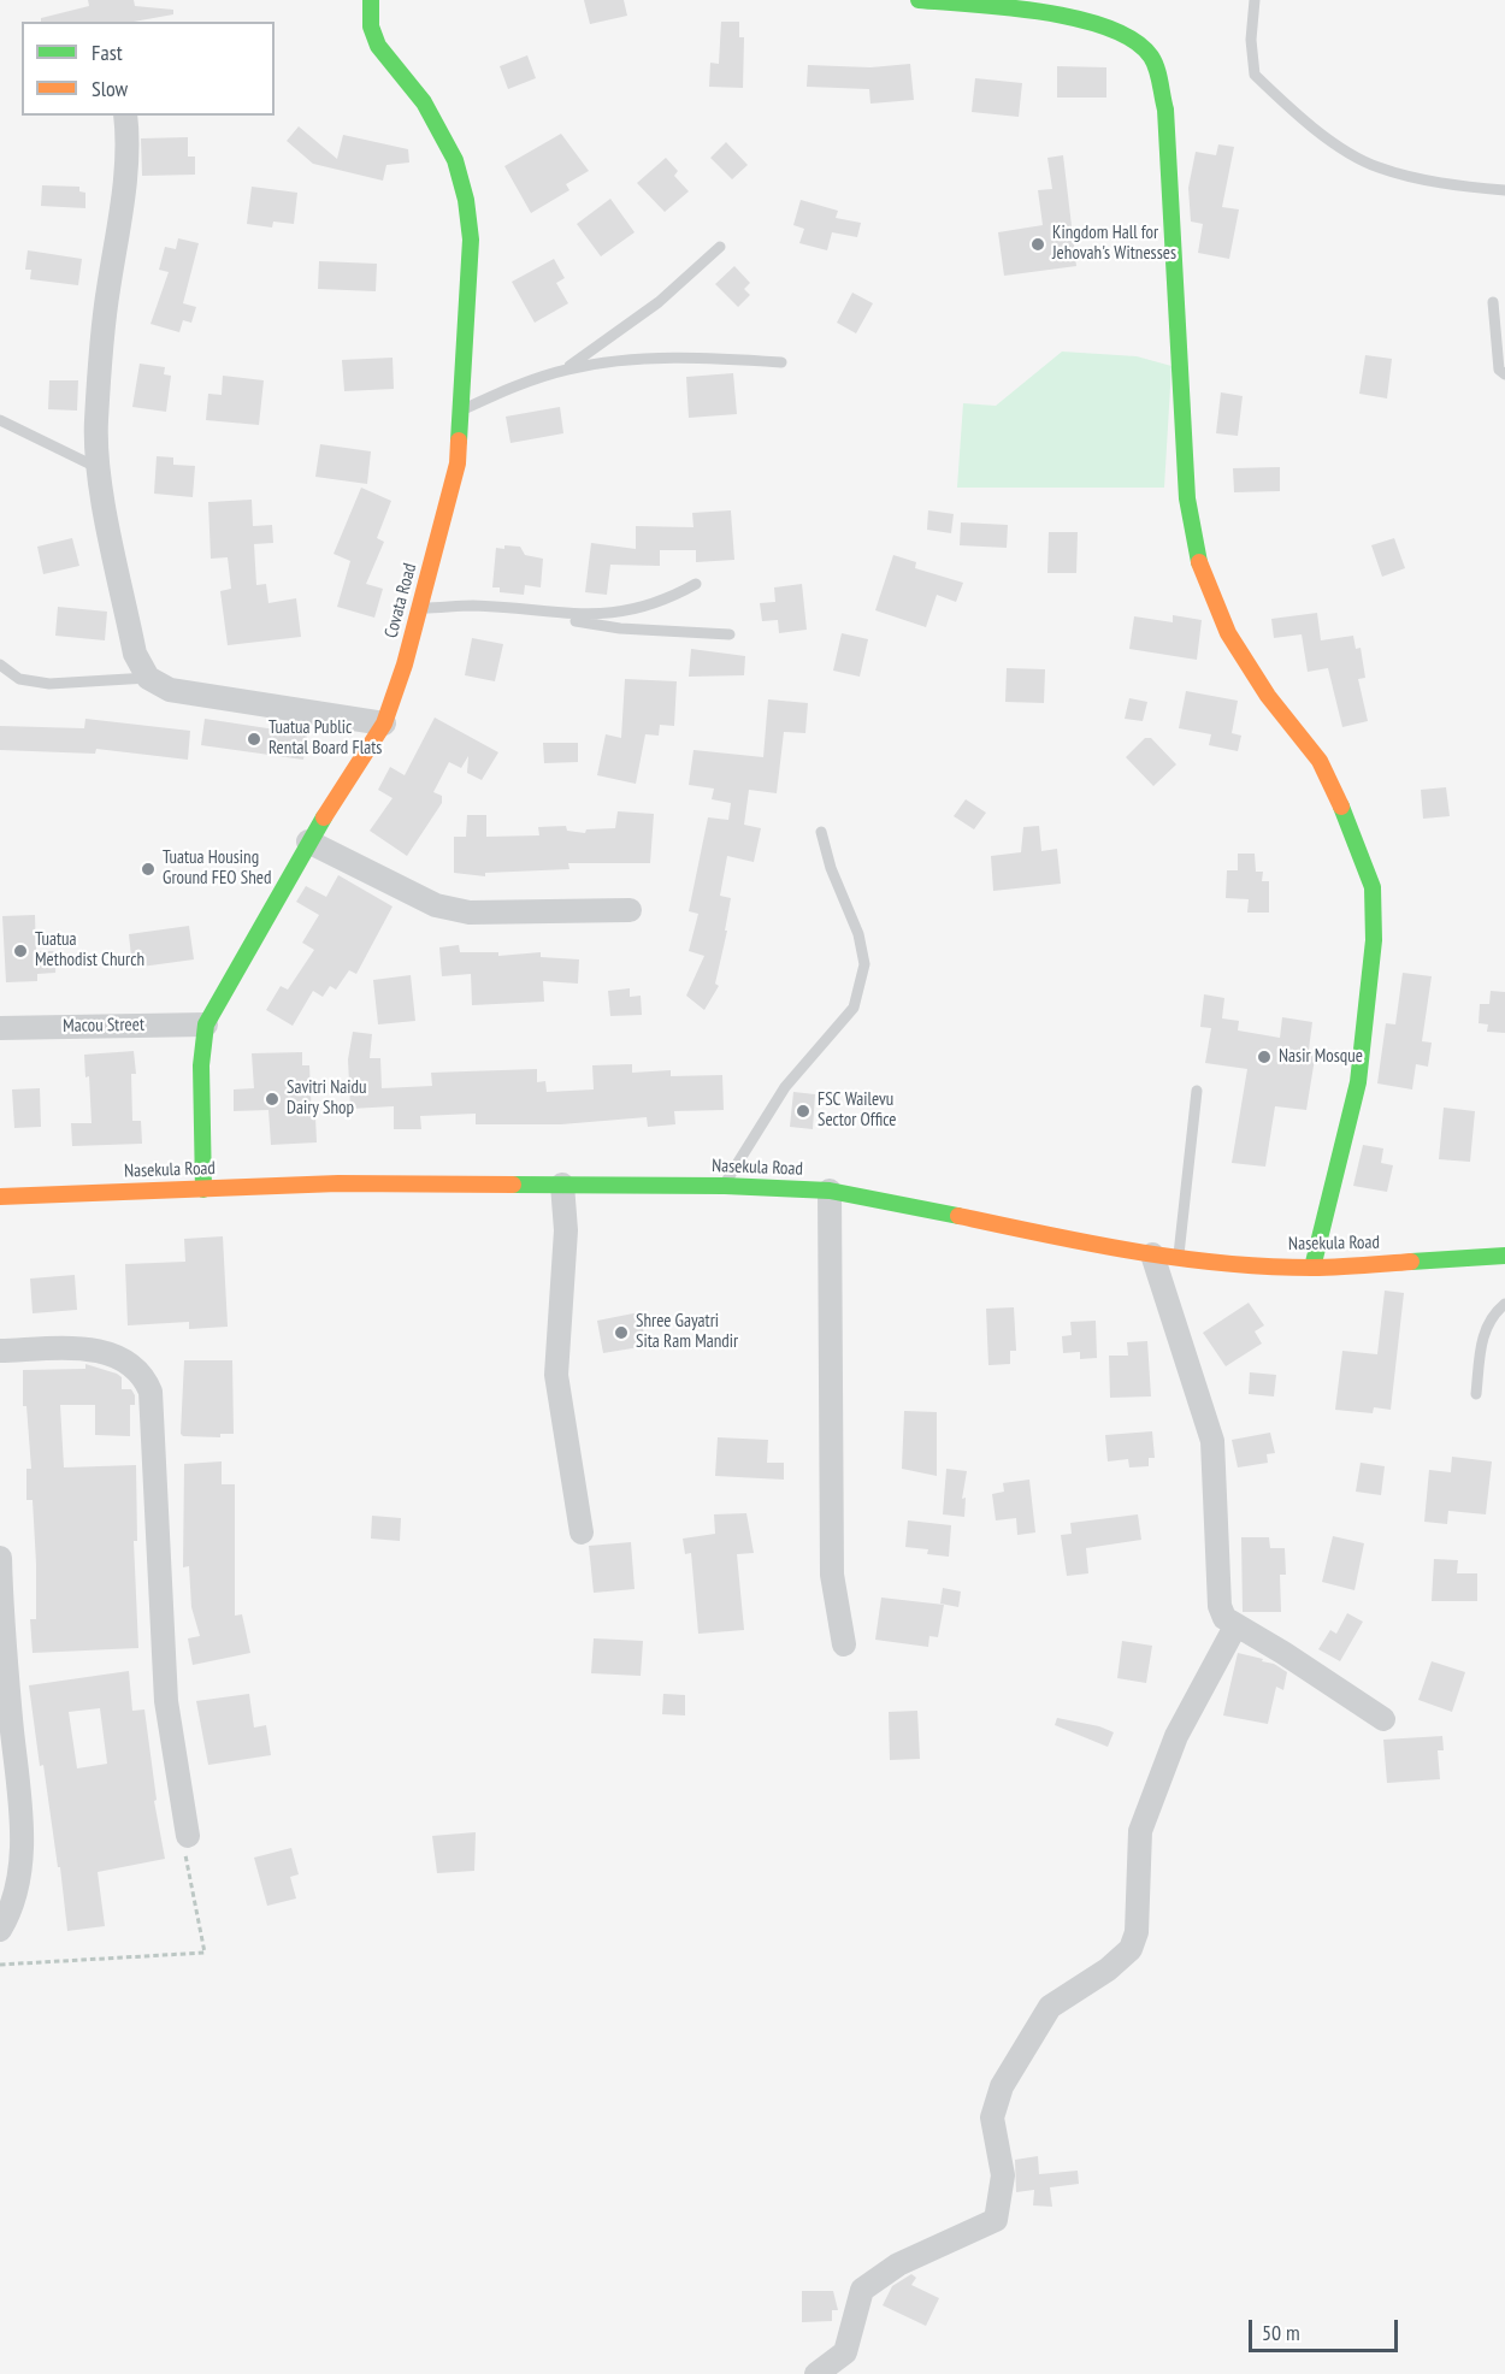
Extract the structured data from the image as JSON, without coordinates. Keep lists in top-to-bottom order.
{
  "streets": {
    "street": ["Covata Road", "Macou Street", "Nasekula Road"]
  },
  "crossings": [
    ["Covata Road", "Macou Street"],
    ["Covata Road", "Nasekula Road"]
  ],
  "places": [
    "Kingdom Hall for Jehovah's Witnesses",
    "Tuatua Public Rental Board Flats",
    "Tuatua Housing Ground FEO Shed",
    "Tuatua Methodist Church",
    "Nasir Mosque",
    "Savitri Naidu Dairy Shop",
    "FSC Wailevu Sector Office",
    "Shree Gayatri Sita Ram Mandir"
  ],
  "legend": ["Fast", "Slow"],
  "scale_bar": "50 m"
}
